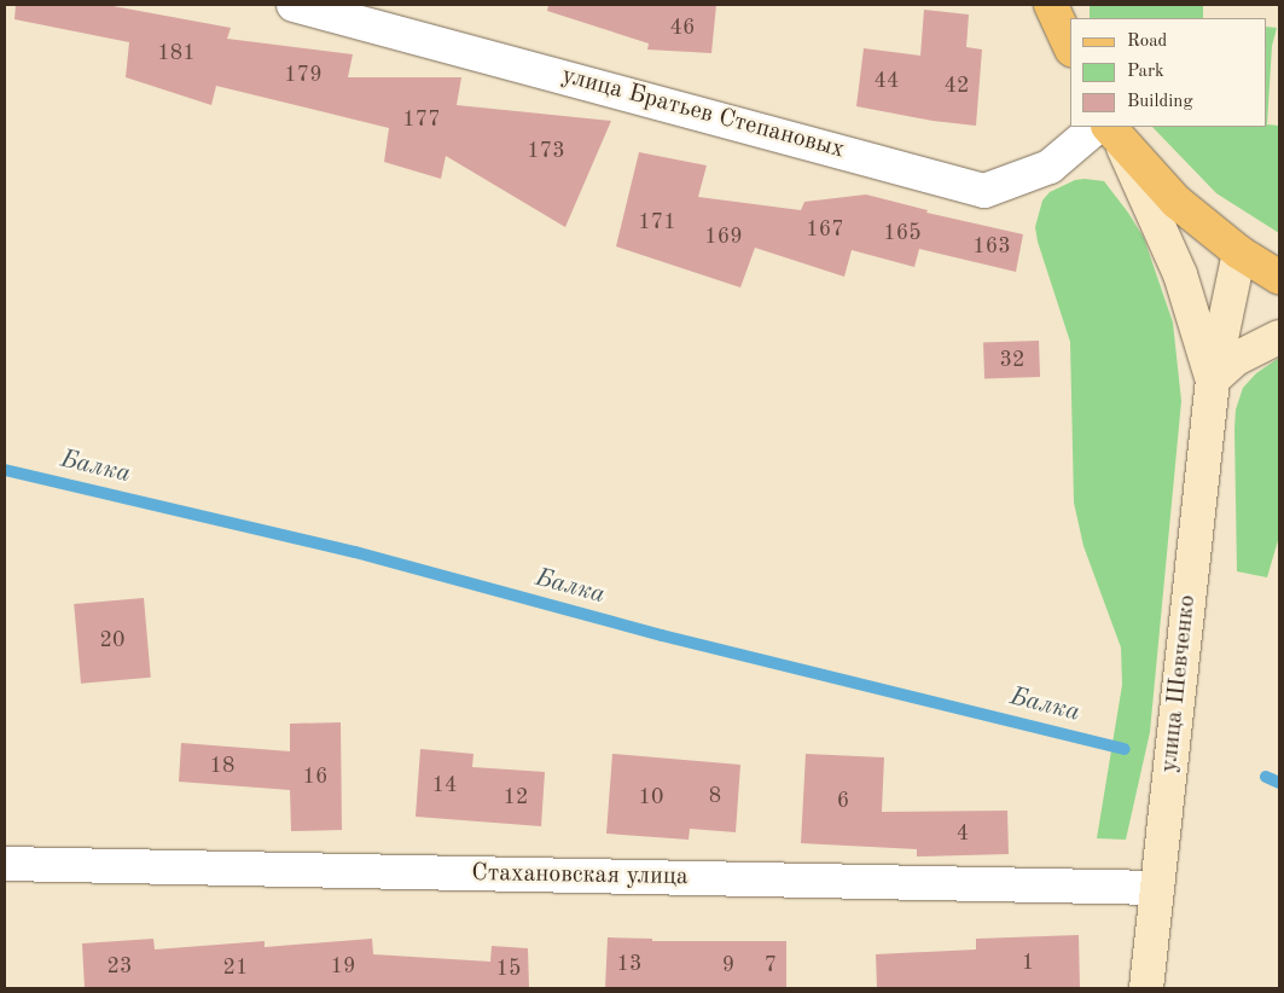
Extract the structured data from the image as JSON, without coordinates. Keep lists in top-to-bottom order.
{
  "streets": {
    "main road": ["улица Шевченко"],
    "street": ["улица Братьев Степановых", "Стахановская улица"]
  },
  "crossings": [
    ["улица Братьев Степановых", "улица Шевченко"],
    ["улица Шевченко", "Стахановская улица"]
  ],
  "water": ["Балка"],
  "house_numbers": [
    "46",
    "181",
    "179",
    "44",
    "42",
    "177",
    "173",
    "171",
    "167",
    "165",
    "169",
    "163",
    "32",
    "20",
    "18",
    "16",
    "14",
    "8",
    "12",
    "10",
    "6",
    "4",
    "1",
    "13",
    "9",
    "7",
    "23",
    "19",
    "21",
    "15"
  ],
  "legend": ["Road", "Park", "Building"]
}
